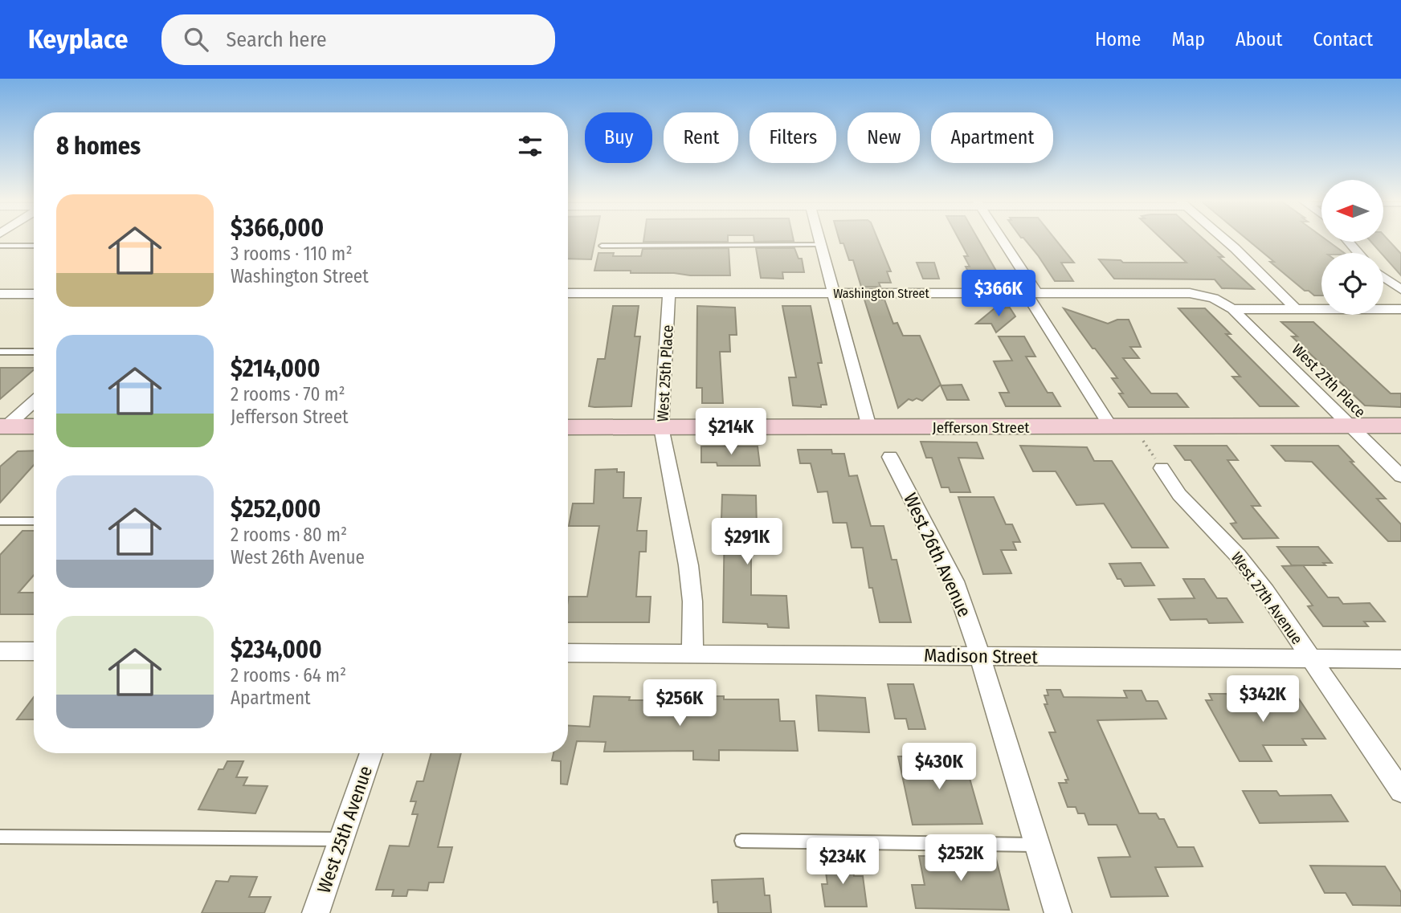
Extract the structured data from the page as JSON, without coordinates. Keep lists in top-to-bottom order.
{
  "streets": {
    "street": [
      "Washington Street",
      "West 25th Place",
      "West 27th Place",
      "Jefferson Street",
      "West 26th Avenue",
      "West 27th Avenue",
      "Madison Street",
      "West 25th Avenue"
    ]
  },
  "crossings": [
    ["Washington Street", "West 25th Place"],
    ["Washington Street", "West 27th Place"],
    ["West 25th Place", "Jefferson Street"],
    ["West 25th Place", "Madison Street"],
    ["West 27th Place", "Jefferson Street"],
    ["West 26th Avenue", "Madison Street"],
    ["West 27th Avenue", "Madison Street"]
  ],
  "north": "left",
  "page": {
    "header": "Keyplace",
    "search": "Search here",
    "nav": [
      "Home",
      "Map",
      "About",
      "Contact"
    ],
    "chip": [
      "Buy",
      "Rent",
      "Filters",
      "New",
      "Apartment"
    ],
    "heading": "8 homes",
    "list": [
      {
        "name": "$366,000",
        "note": "3 rooms · 110 m² · Washington Street"
      },
      {
        "name": "$214,000",
        "note": "2 rooms · 70 m² · Jefferson Street"
      },
      {
        "name": "$252,000",
        "note": "2 rooms · 80 m² · West 26th Avenue"
      },
      {
        "name": "$234,000",
        "note": "2 rooms · 64 m² · Apartment"
      }
    ],
    "price": [
      "$366K",
      "$214K",
      "$291K",
      "$342K",
      "$256K",
      "$430K",
      "$252K",
      "$234K"
    ]
  }
}
